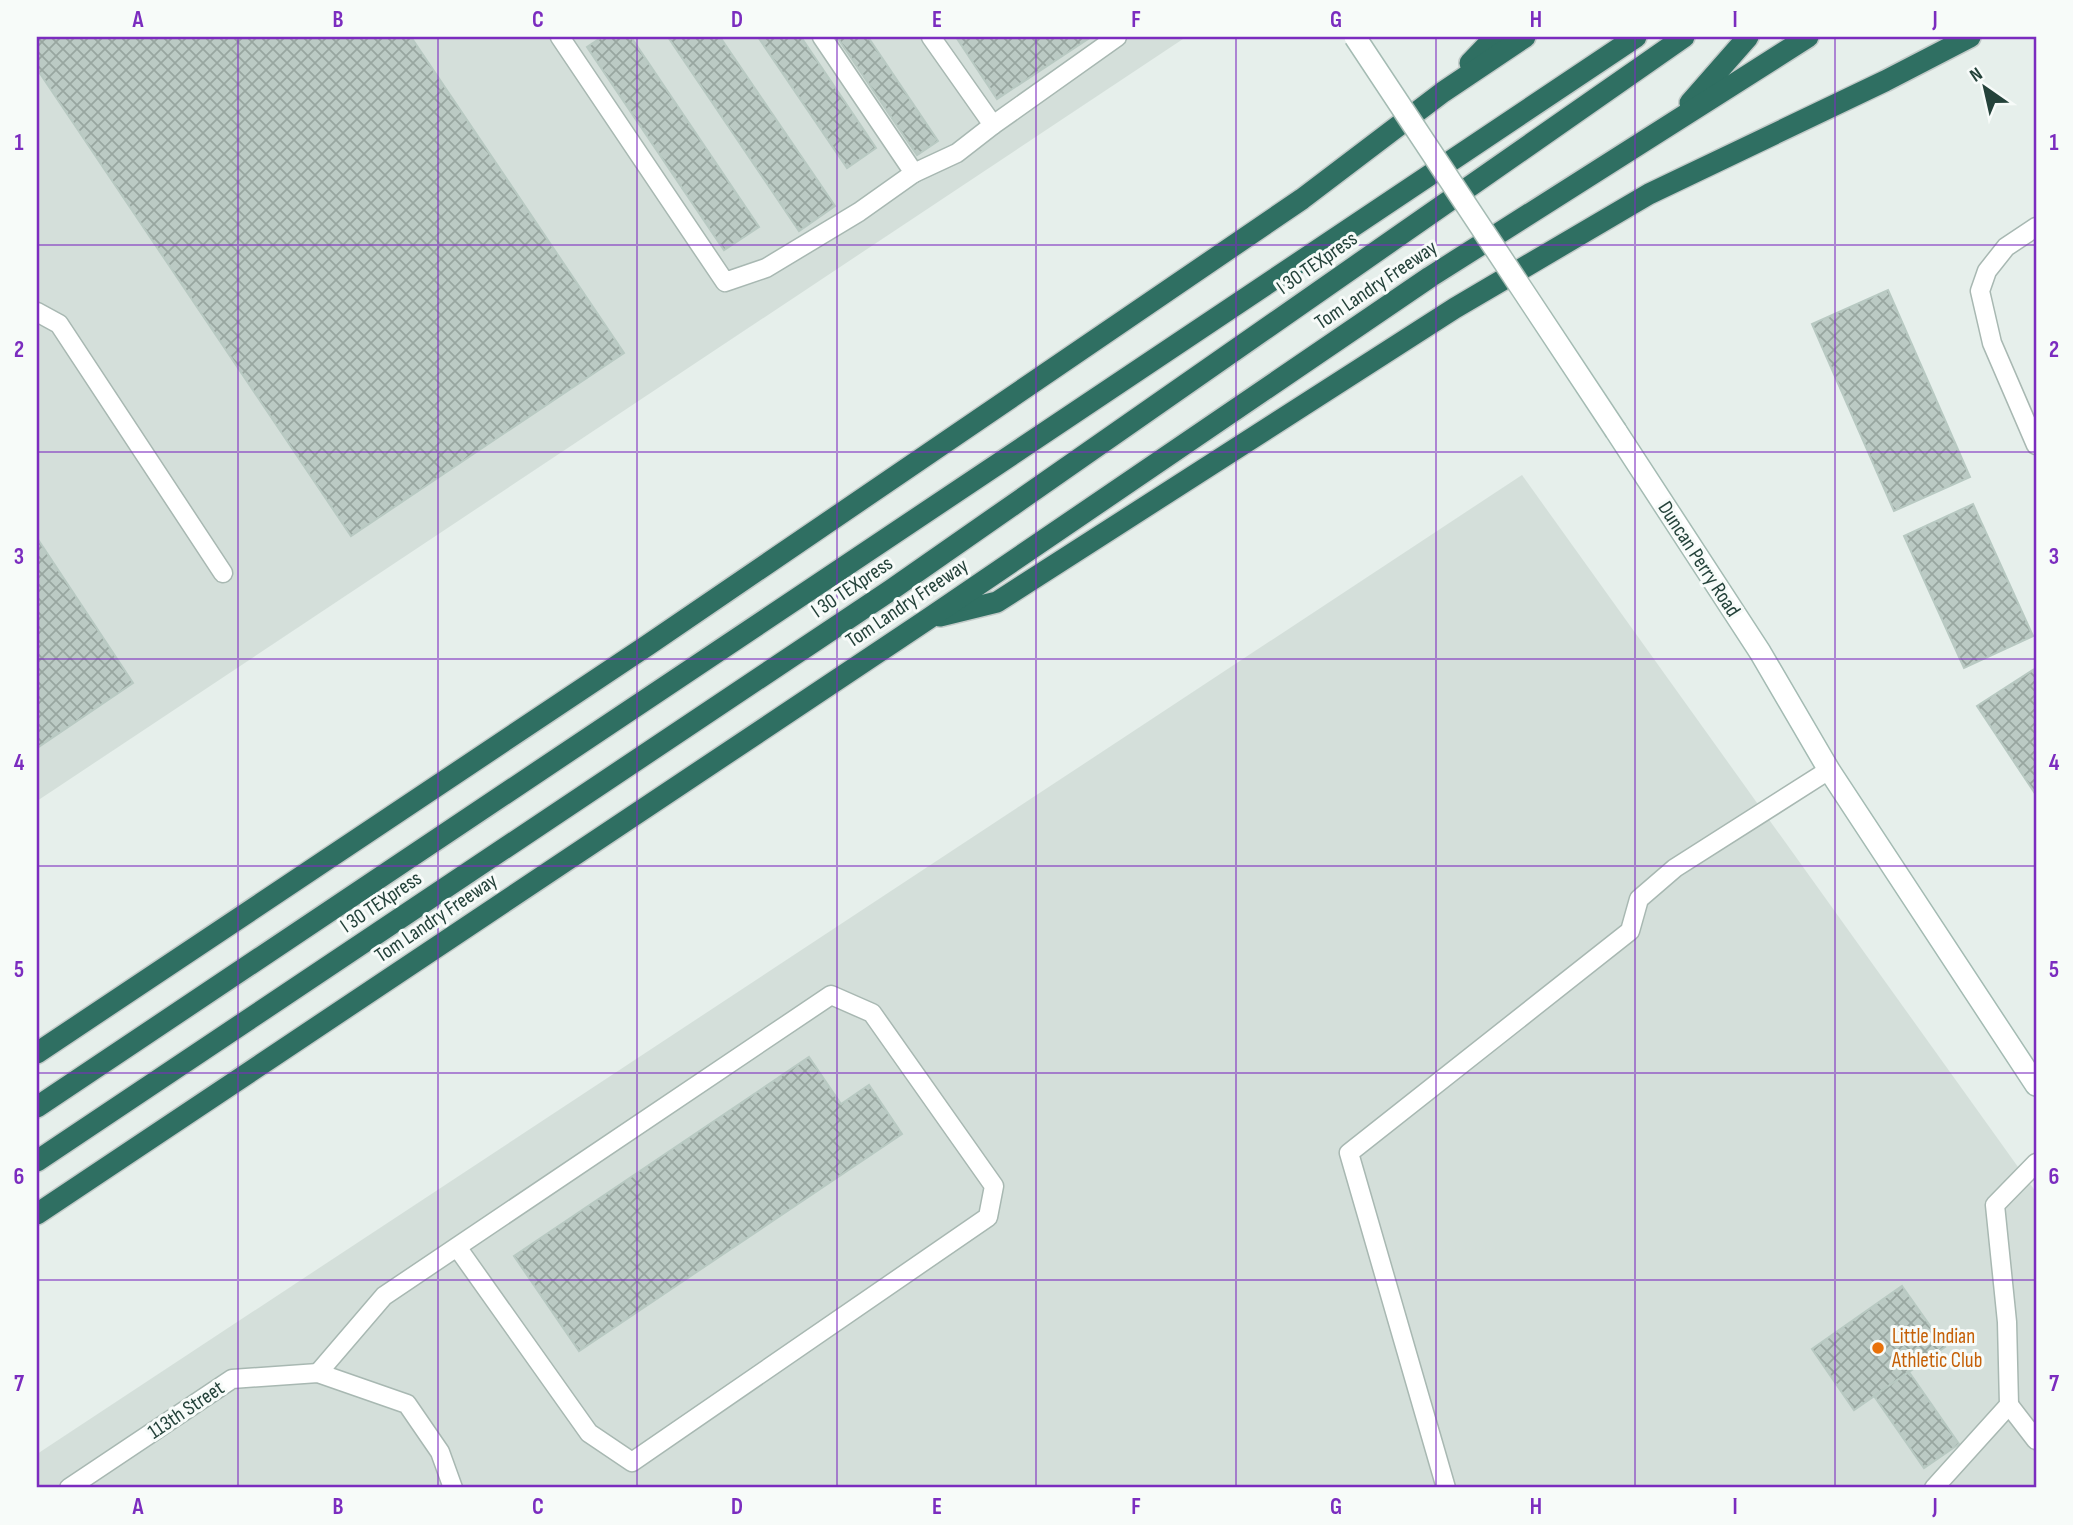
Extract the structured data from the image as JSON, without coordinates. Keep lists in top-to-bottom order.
{
  "streets": {
    "highway": ["I 30 TEXpress", "Tom Landry Freeway"],
    "street": ["Duncan Perry Road"],
    "lane": ["113th Street"]
  },
  "places": ["Little Indian Athletic Club"],
  "north": "top left",
  "grid": {
    "columns": [
      "A",
      "B",
      "C",
      "D",
      "E",
      "F",
      "G",
      "H",
      "I",
      "J"
    ],
    "rows": [
      "1",
      "2",
      "3",
      "4",
      "5",
      "6",
      "7"
    ]
  }
}
